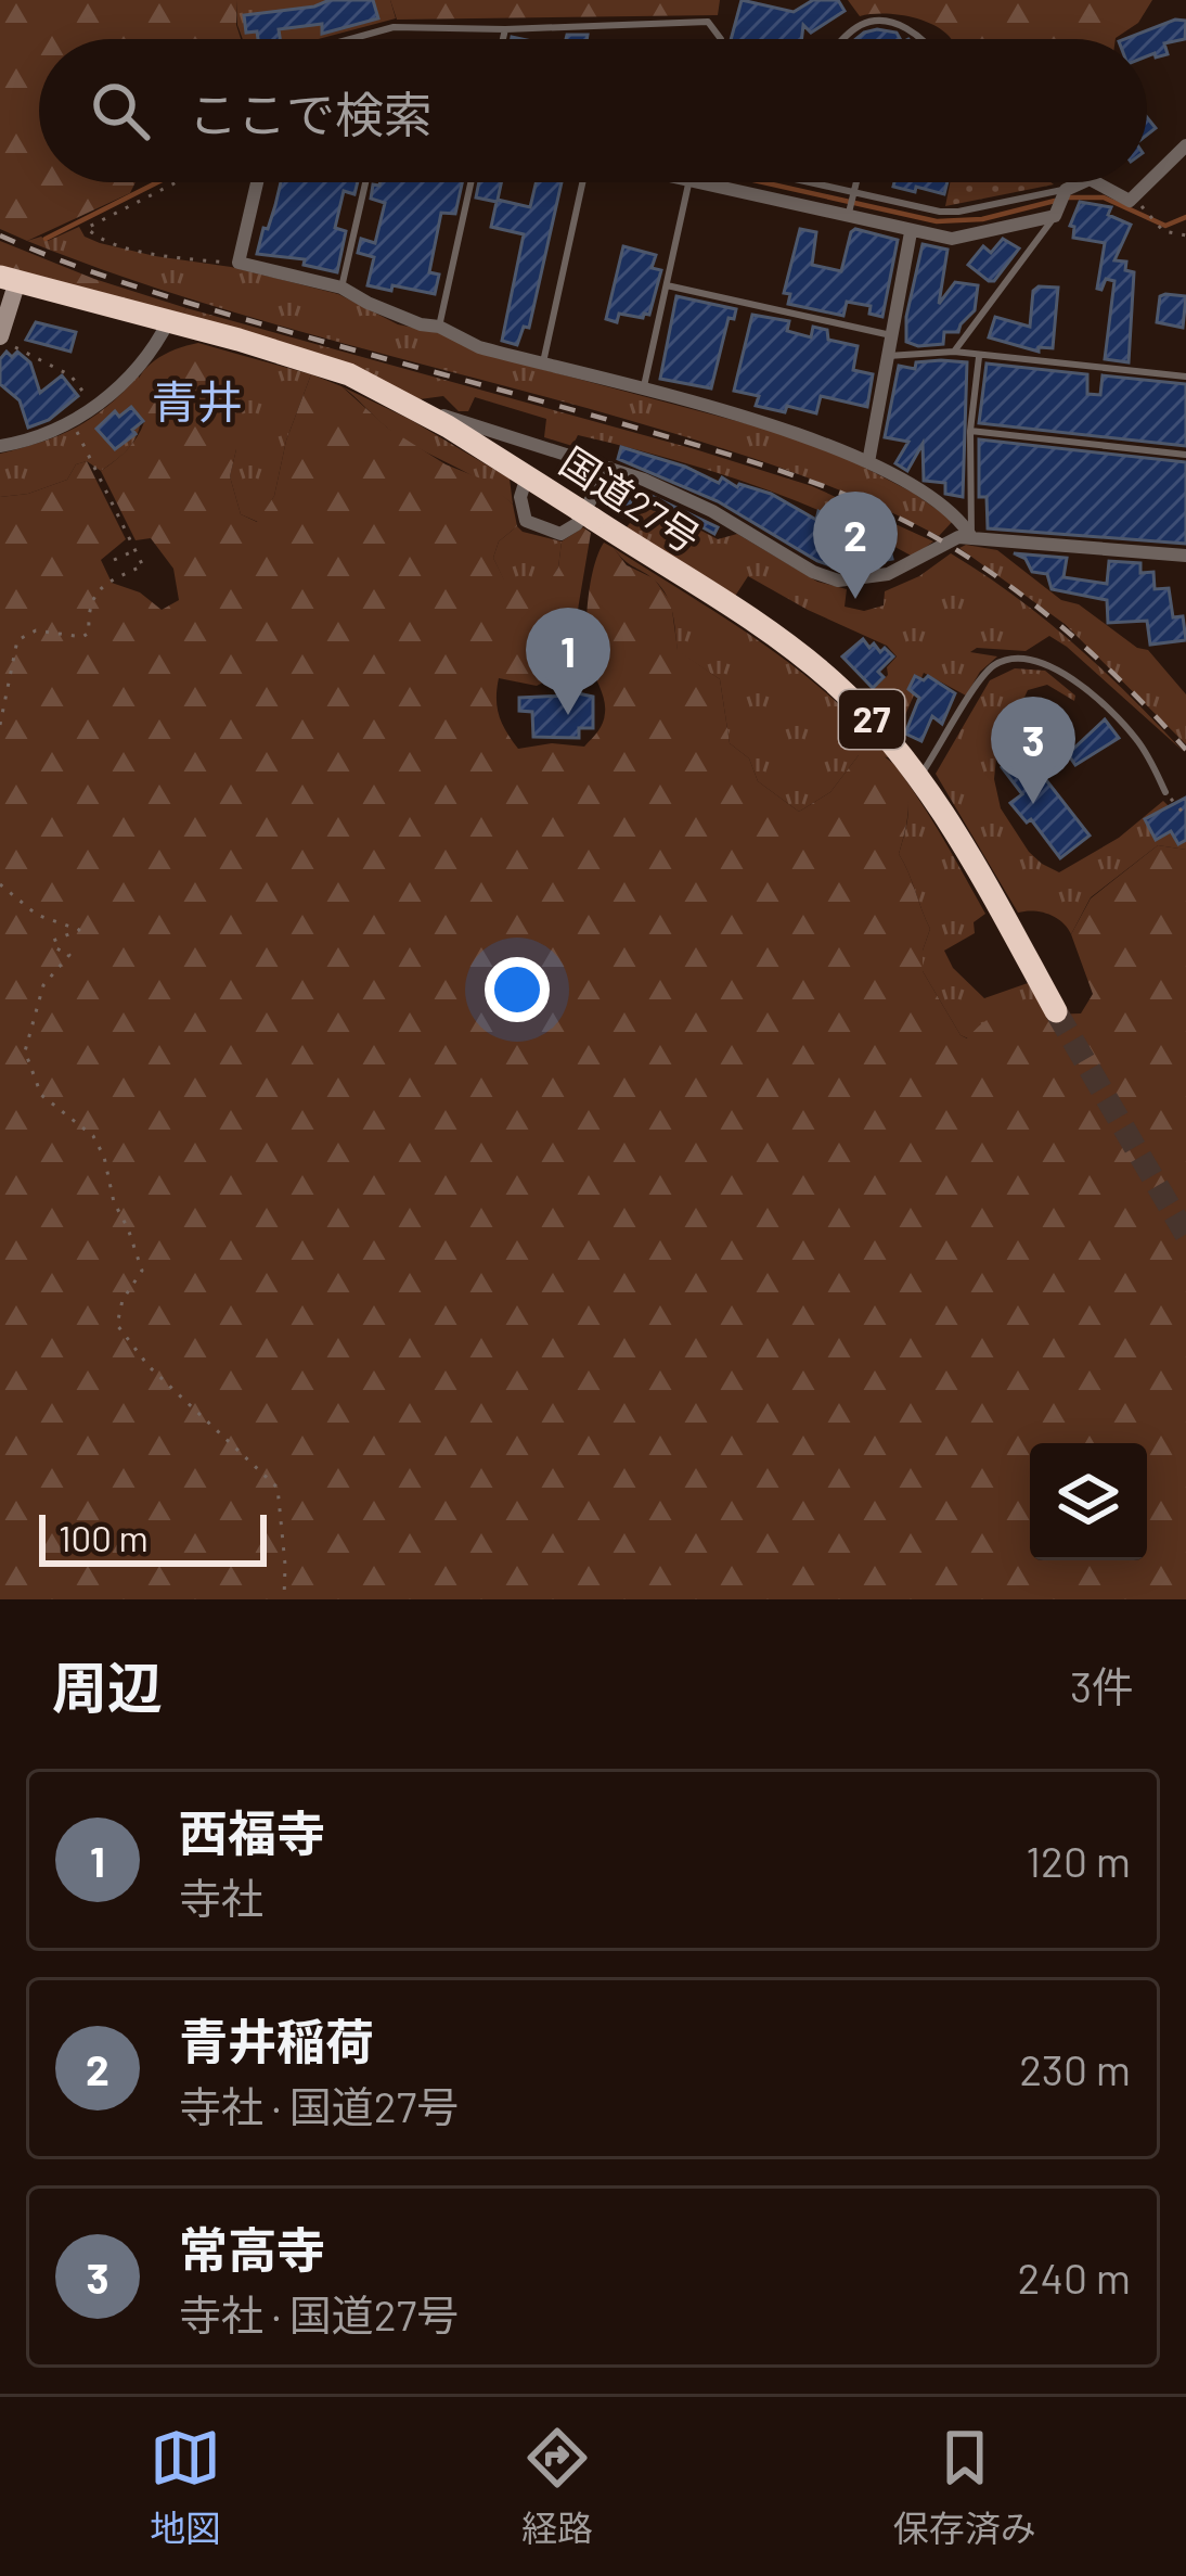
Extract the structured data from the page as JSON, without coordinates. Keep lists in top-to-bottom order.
{
  "streets": {
    "highway": ["国道27号", "27"]
  },
  "districts": ["青井"],
  "scale_bar": "100 m",
  "page": {
    "search": "ここで検索",
    "pins": ["2", "1", "3"],
    "scale": "100 m",
    "heading": ["周辺", "3件"],
    "list": [
      {
        "mark": "1",
        "name": "西福寺",
        "note": "寺社",
        "value": "120 m"
      },
      {
        "mark": "2",
        "name": "青井稲荷",
        "note": "寺社 · 国道27号",
        "value": "230 m"
      },
      {
        "mark": "3",
        "name": "常高寺",
        "note": "寺社 · 国道27号",
        "value": "240 m"
      }
    ],
    "nav": ["地図", "経路", "保存済み"]
  }
}
